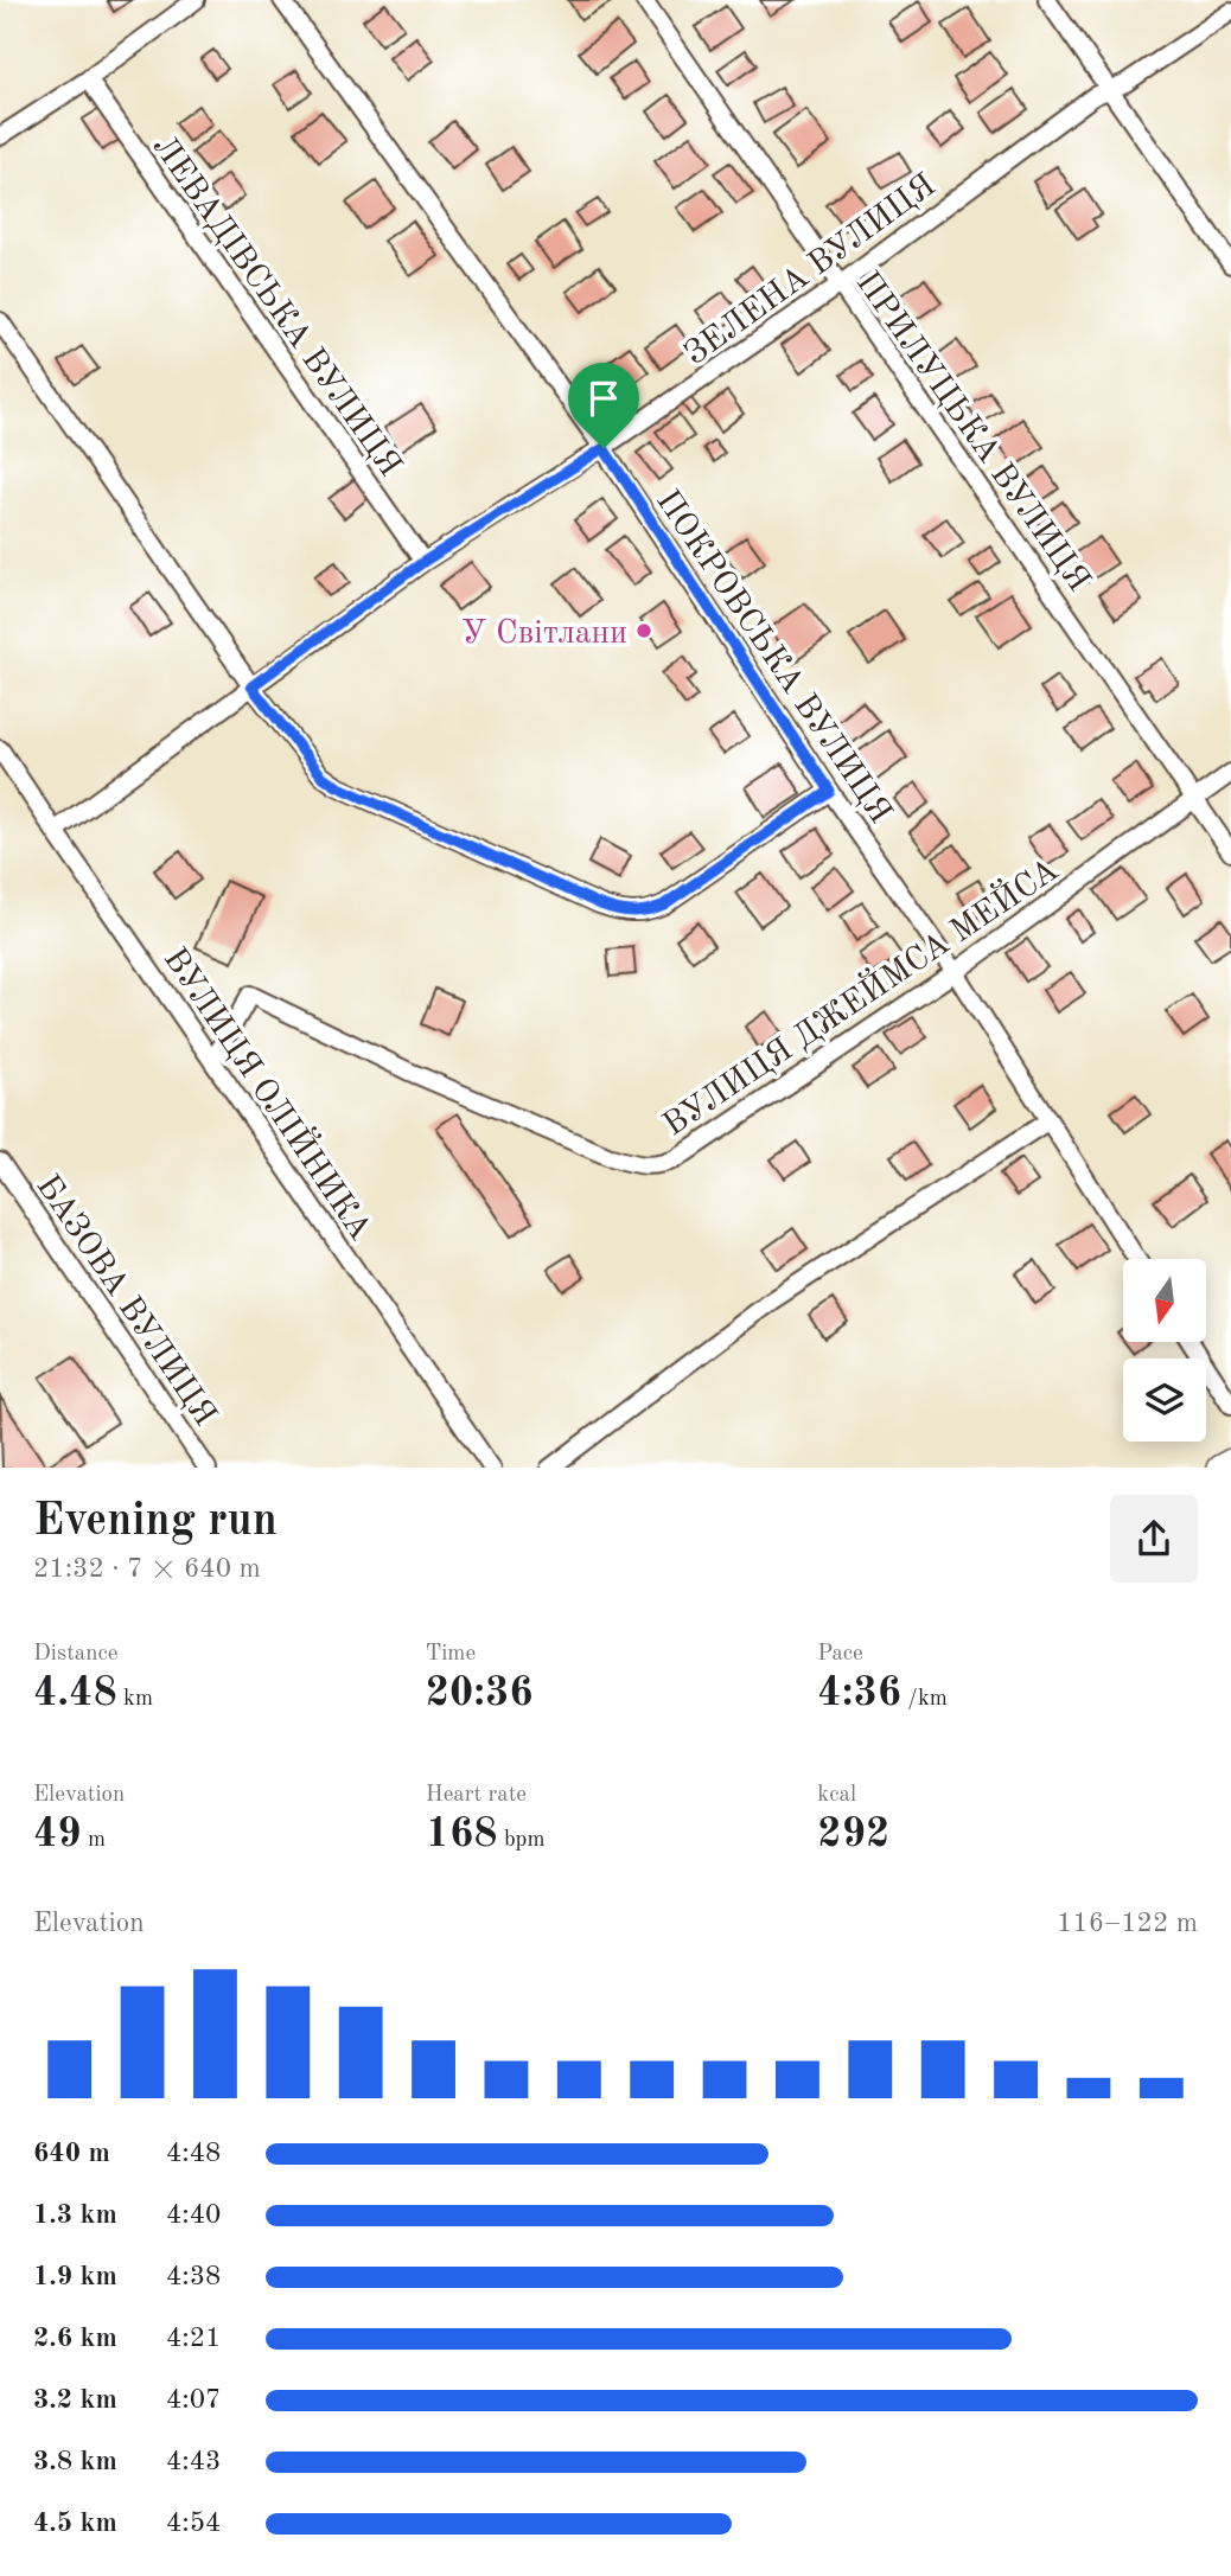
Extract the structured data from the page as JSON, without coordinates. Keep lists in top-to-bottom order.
{
  "streets": {
    "street": [
      "ЗЕЛЕНА ВУЛИЦЯ",
      "ЛЕВАДІВСЬКА ВУЛИЦЯ",
      "ПРИЛУЦЬКА ВУЛИЦЯ",
      "ПОКРОВСЬКА ВУЛИЦЯ",
      "ВУЛИЦЯ ДЖЕЙМСА МЕЙСА",
      "ВУЛИЦЯ ОЛІЙНИКА",
      "БАЗОВА ВУЛИЦЯ"
    ]
  },
  "crossings": [
    ["ЗЕЛЕНА ВУЛИЦЯ", "ЛЕВАДІВСЬКА ВУЛИЦЯ"],
    ["ЗЕЛЕНА ВУЛИЦЯ", "ПРИЛУЦЬКА ВУЛИЦЯ"],
    ["ЗЕЛЕНА ВУЛИЦЯ", "ПОКРОВСЬКА ВУЛИЦЯ"],
    ["ЗЕЛЕНА ВУЛИЦЯ", "ВУЛИЦЯ ОЛІЙНИКА"],
    ["ПРИЛУЦЬКА ВУЛИЦЯ", "ВУЛИЦЯ ДЖЕЙМСА МЕЙСА"],
    ["ПОКРОВСЬКА ВУЛИЦЯ", "ВУЛИЦЯ ДЖЕЙМСА МЕЙСА"],
    ["ВУЛИЦЯ ДЖЕЙМСА МЕЙСА", "ВУЛИЦЯ ОЛІЙНИКА"]
  ],
  "places": ["У Світлани"],
  "north": "bottom",
  "page": {
    "heading": ["Evening run", "21:32 · 7 × 640 m"],
    "stats": [
      ["Distance", "4.48 km"],
      ["Time", "20:36"],
      ["Pace", "4:36 /km"],
      ["Elevation", "49 m"],
      ["Heart rate", "168 bpm"],
      ["kcal", "292"]
    ],
    "chart": ["Elevation", "116–122 m"],
    "list": [
      {
        "name": "640 m",
        "note": "4:48"
      },
      {
        "name": "1.3 km",
        "note": "4:40"
      },
      {
        "name": "1.9 km",
        "note": "4:38"
      },
      {
        "name": "2.6 km",
        "note": "4:21"
      },
      {
        "name": "3.2 km",
        "note": "4:07"
      },
      {
        "name": "3.8 km",
        "note": "4:43"
      },
      {
        "name": "4.5 km",
        "note": "4:54"
      }
    ]
  }
}
